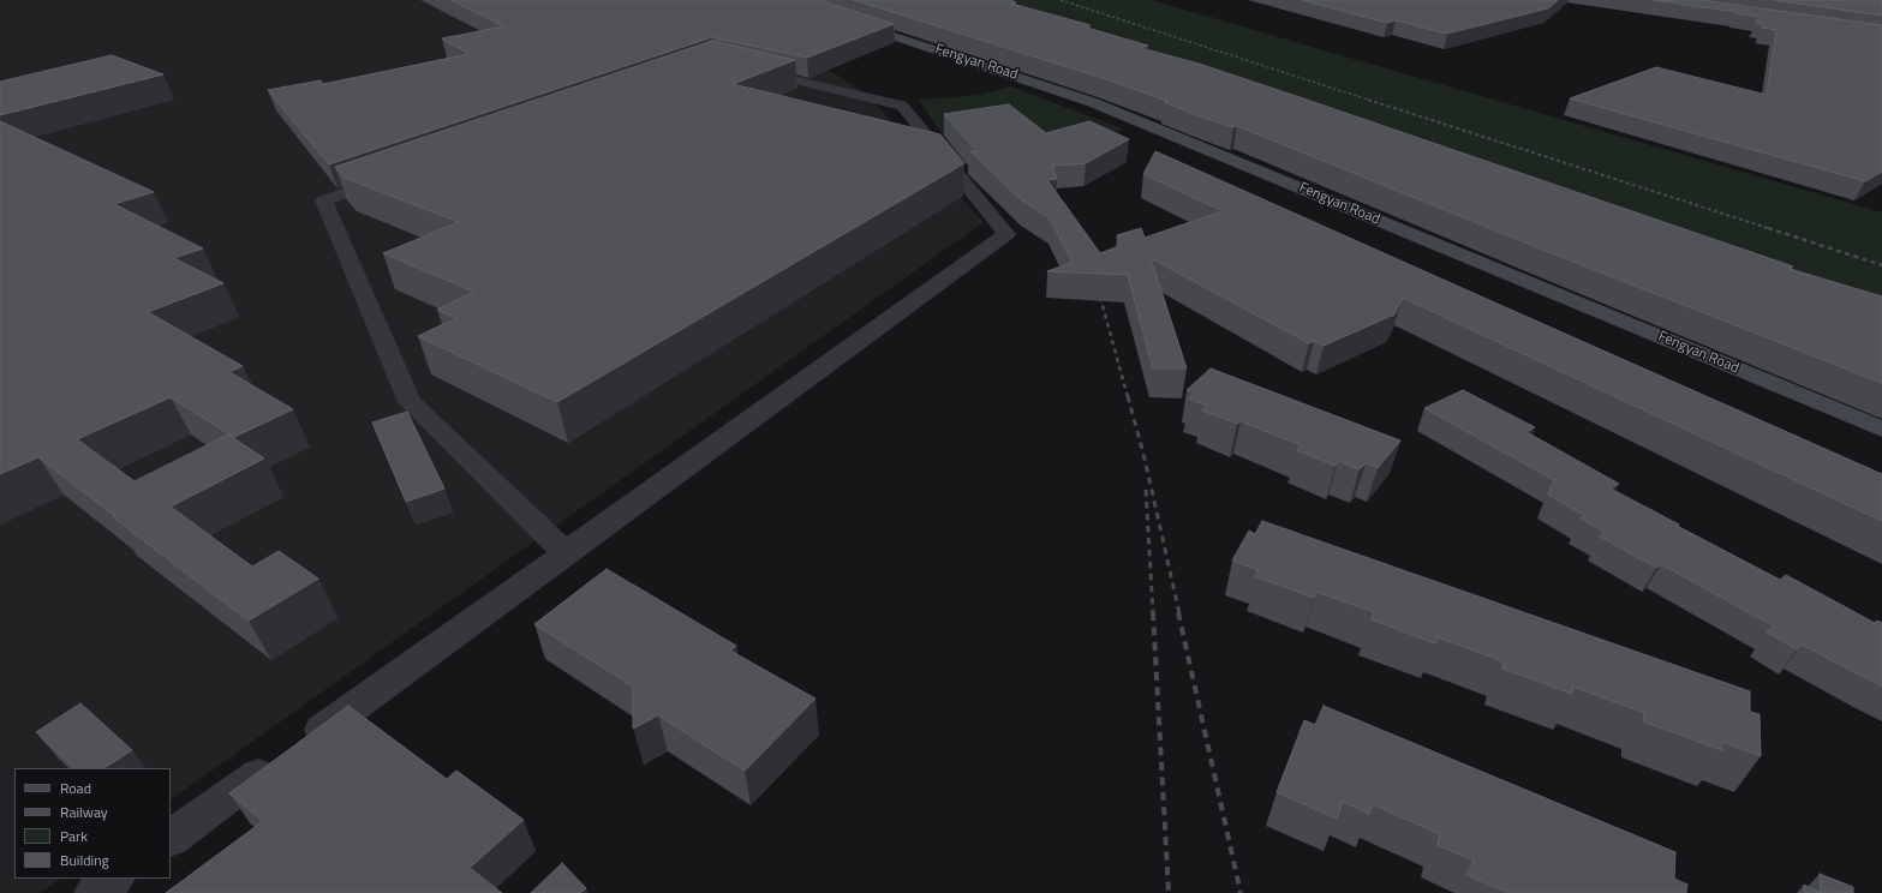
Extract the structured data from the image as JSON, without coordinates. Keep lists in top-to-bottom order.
{
  "streets": {
    "street": ["Fengyan Road"]
  },
  "legend": [
    "Road",
    "Railway",
    "Park",
    "Building"
  ]
}
